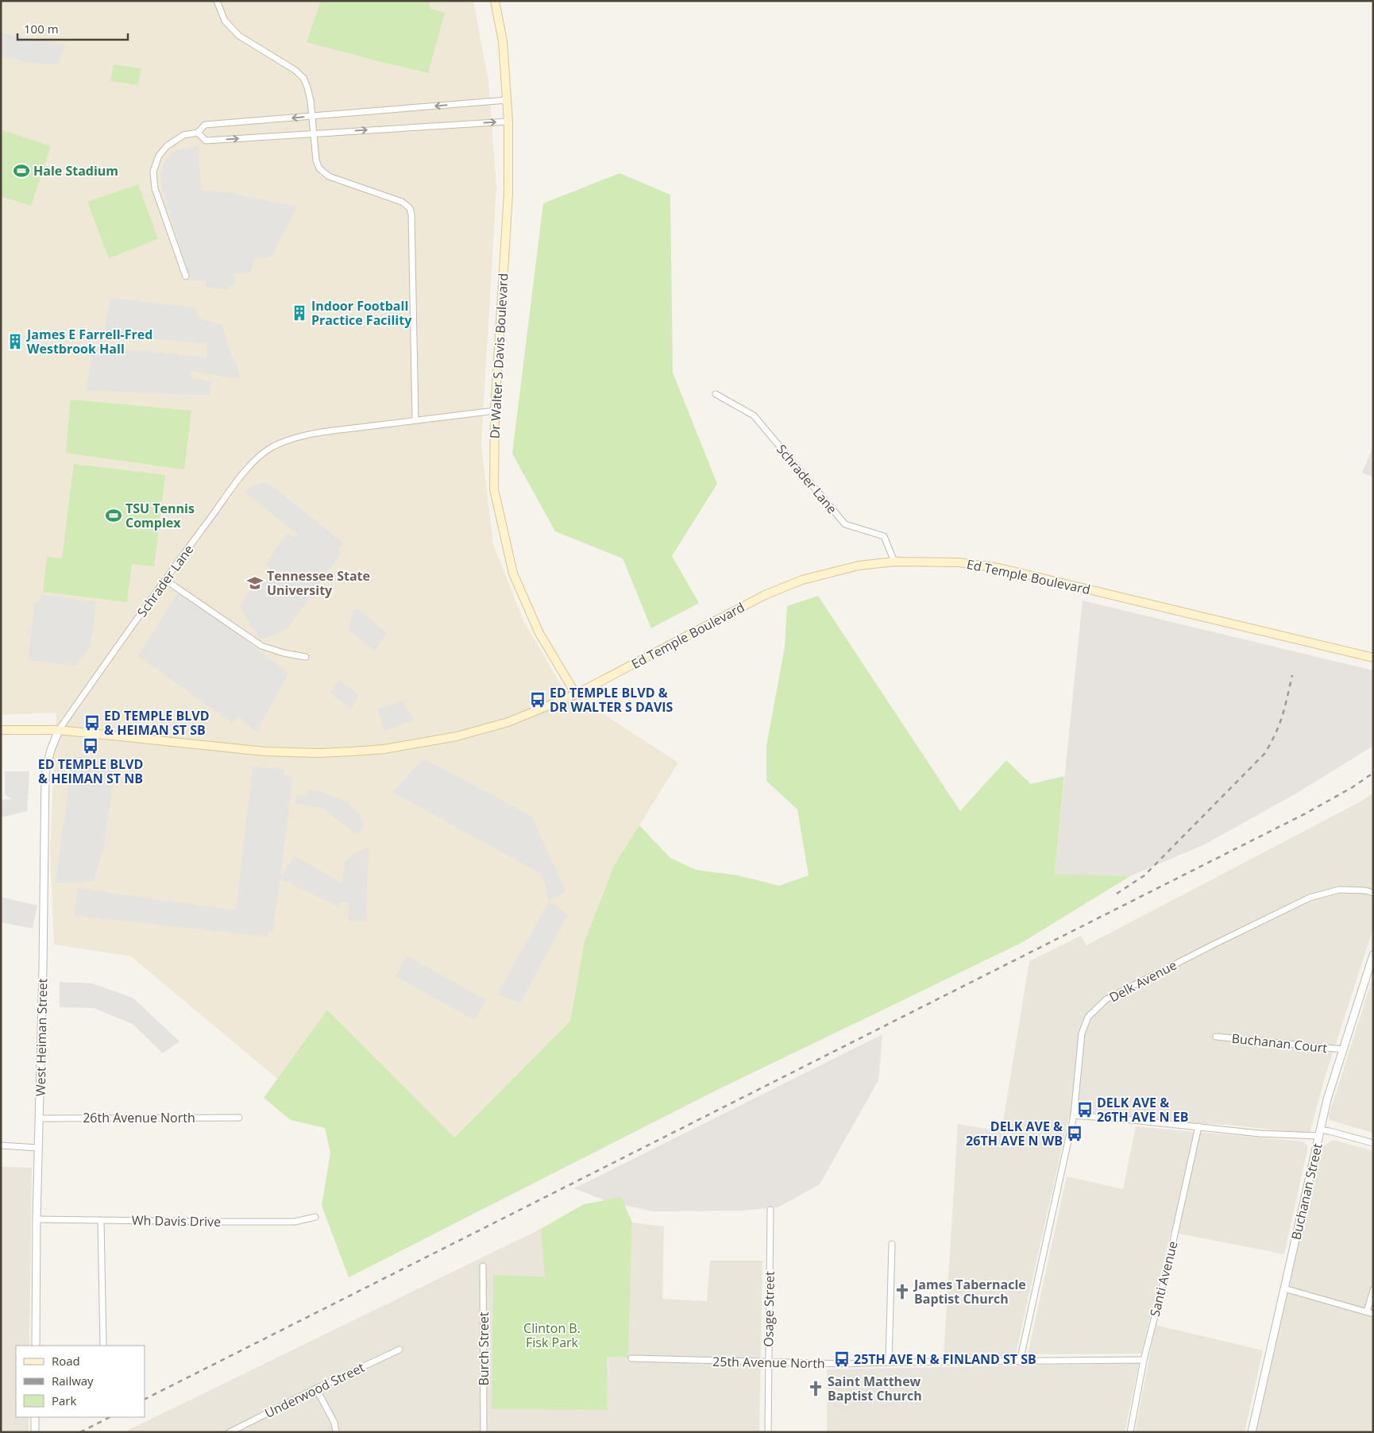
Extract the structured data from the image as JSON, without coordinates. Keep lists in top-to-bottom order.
{
  "streets": {
    "main road": ["Dr Walter S Davis Boulevard", "Ed Temple Boulevard"],
    "street": [
      "Schrader Lane",
      "Delk Avenue",
      "West Heiman Street",
      "Buchanan Court",
      "26th Avenue North",
      "Buchanan Street",
      "Wh Davis Drive",
      "Santi Avenue",
      "Osage Street",
      "Burch Street",
      "25th Avenue North",
      "Underwood Street"
    ]
  },
  "crossings": [
    ["Dr Walter S Davis Boulevard", "Schrader Lane"],
    ["Dr Walter S Davis Boulevard", "Ed Temple Boulevard"],
    ["Schrader Lane", "Ed Temple Boulevard"],
    ["Schrader Lane", "West Heiman Street"],
    ["Ed Temple Boulevard", "West Heiman Street"],
    ["Delk Avenue", "25th Avenue North"],
    ["West Heiman Street", "26th Avenue North"],
    ["West Heiman Street", "Wh Davis Drive"],
    ["Buchanan Court", "Buchanan Street"],
    ["Santi Avenue", "25th Avenue North"],
    ["Osage Street", "25th Avenue North"]
  ],
  "parks": ["Clinton B. Fisk Park"],
  "places": {
    "sports": ["Hale Stadium", "TSU Tennis Complex"],
    "building": ["Indoor Football Practice Facility", "James E Farrell-Fred Westbrook Hall"],
    "school or university": ["Tennessee State University"],
    "bus stop": [
      "ED TEMPLE BLVD & DR WALTER S DAVIS",
      "ED TEMPLE BLVD & HEIMAN ST SB",
      "ED TEMPLE BLVD & HEIMAN ST NB",
      "DELK AVE & 26TH AVE N EB",
      "DELK AVE & 26TH AVE N WB",
      "25TH AVE N & FINLAND ST SB"
    ],
    "church": ["James Tabernacle Baptist Church", "Saint Matthew Baptist Church"]
  },
  "legend": ["Road", "Railway", "Park"],
  "scale_bar": "100 m"
}
